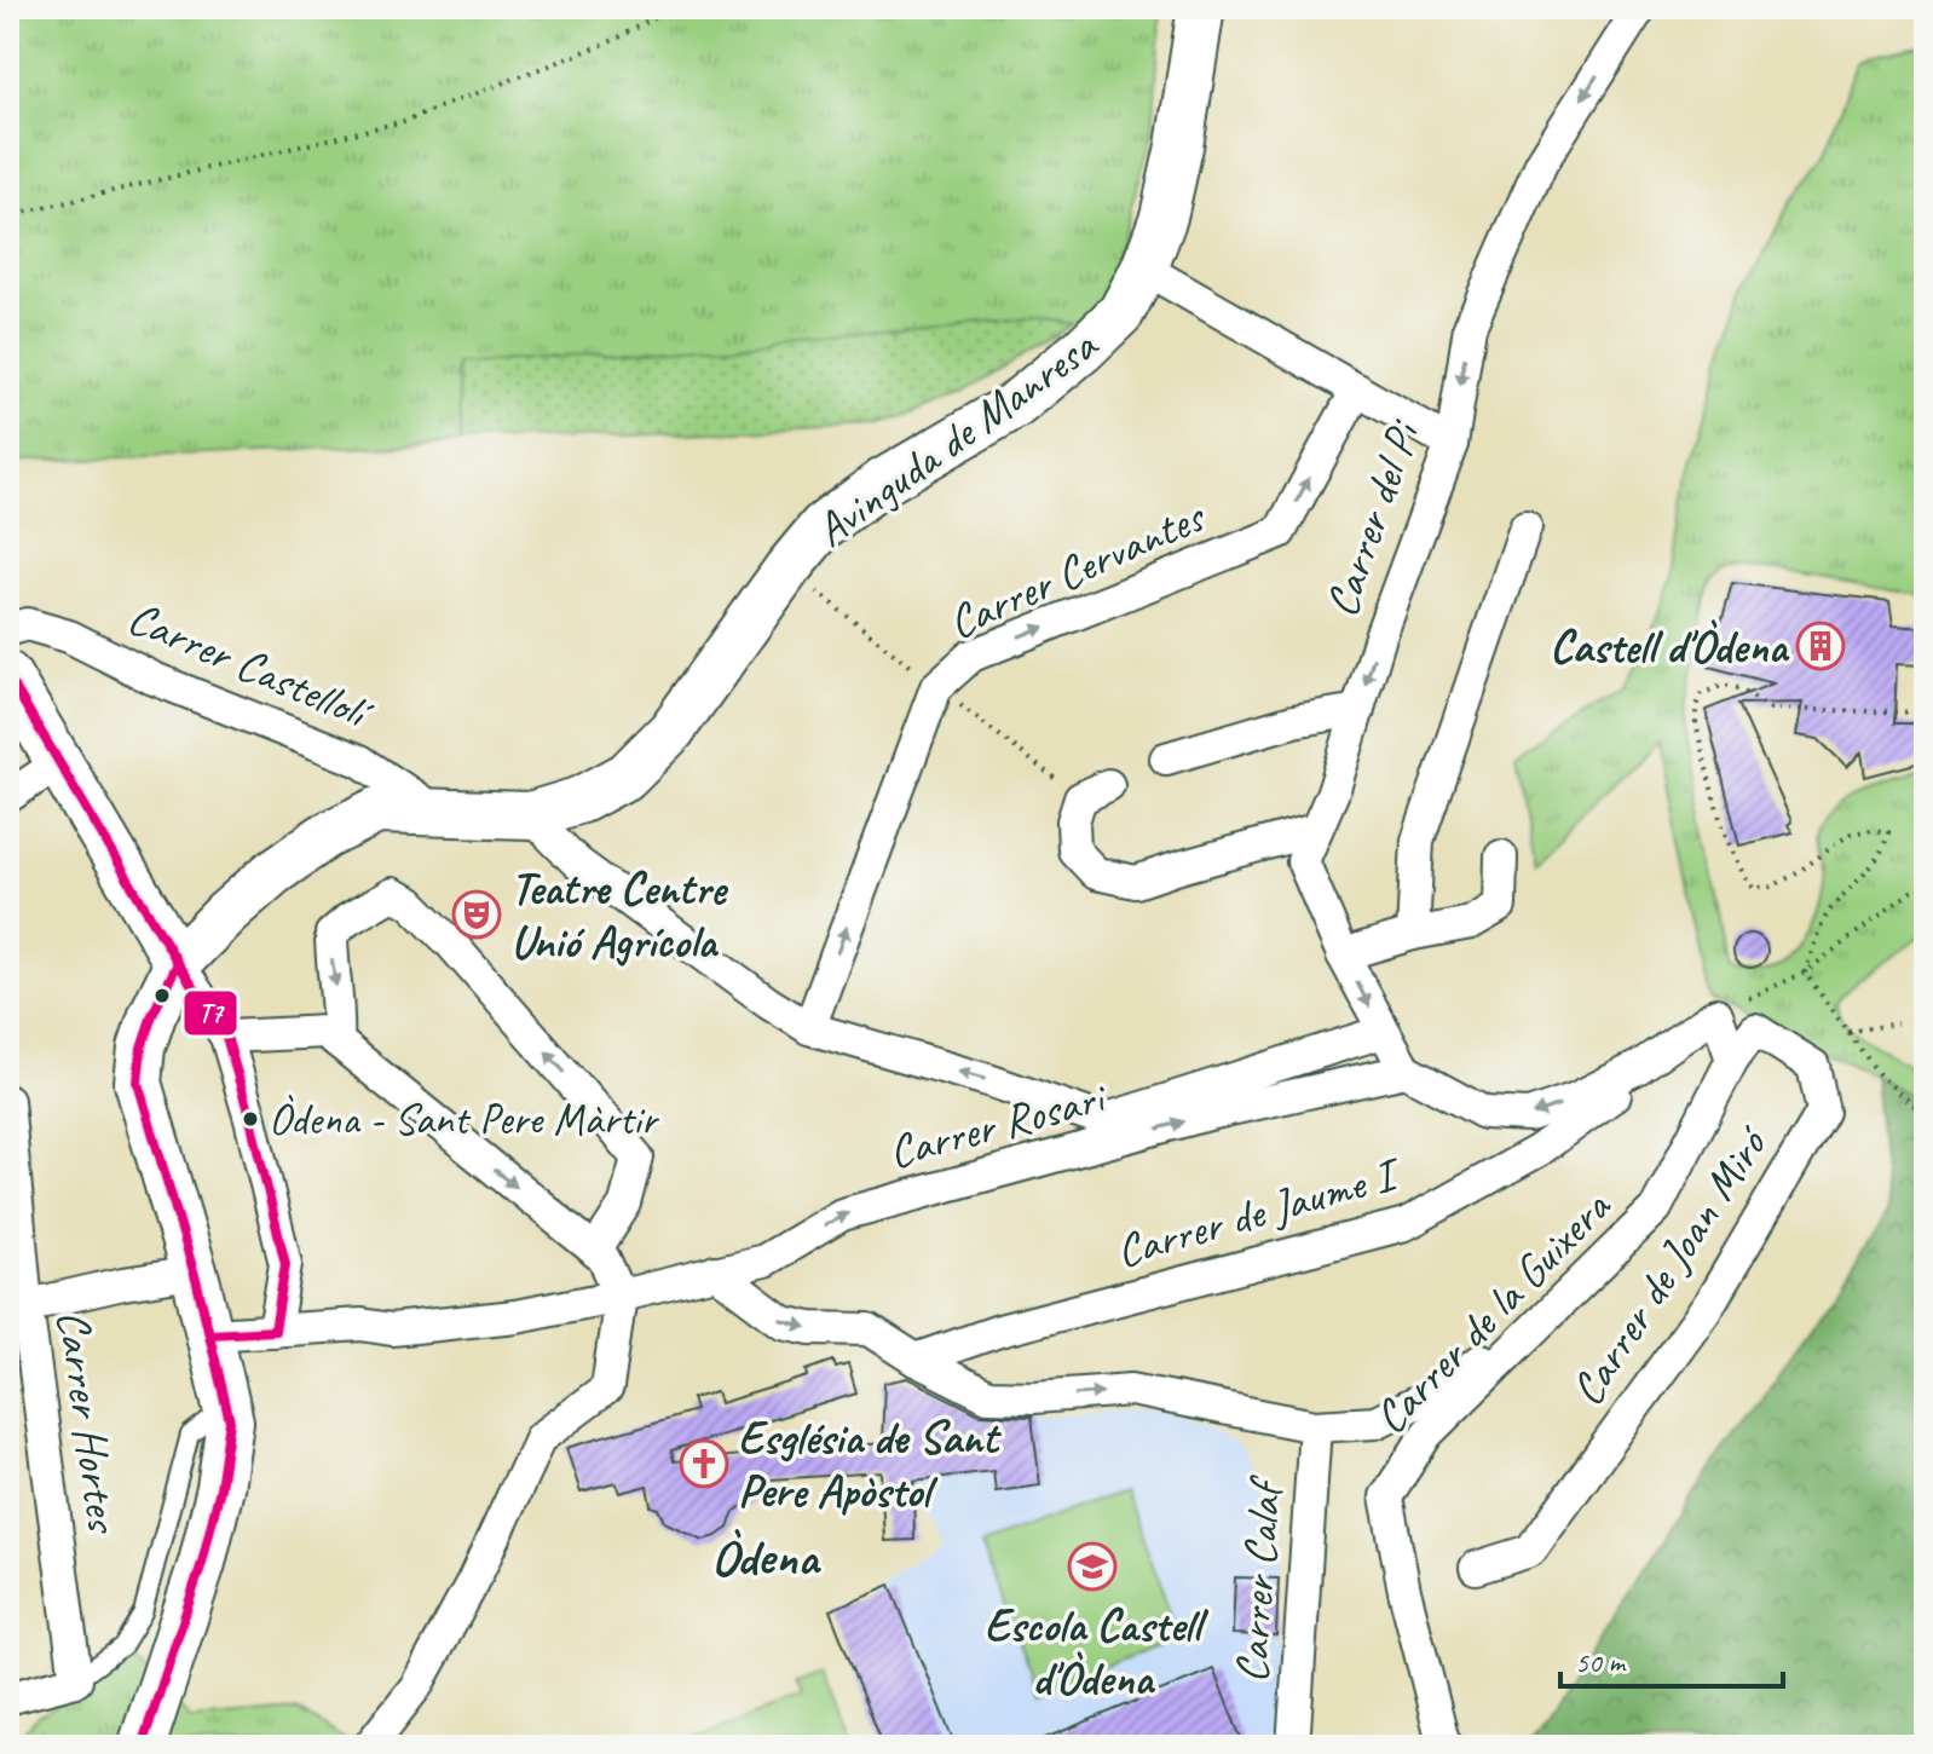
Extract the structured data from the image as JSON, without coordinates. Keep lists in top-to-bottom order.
{
  "streets": {
    "street": [
      "Avinguda de Manresa",
      "Carrer del Pi",
      "Carrer Cervantes",
      "Carrer Castellolí",
      "Carrer Rosari",
      "Carrer de Jaume I",
      "Carrer de Joan Miró",
      "Carrer de la Guixera",
      "Carrer Hortes",
      "Carrer Calaf"
    ]
  },
  "crossings": [
    ["Avinguda de Manresa", "Carrer Castellolí"],
    ["Avinguda de Manresa", "Carrer Rosari"],
    ["Carrer del Pi", "Carrer Rosari"],
    ["Carrer de Joan Miró", "Carrer de la Guixera"]
  ],
  "one_way": ["Carrer del Pi", "Carrer Cervantes"],
  "districts": ["Òdena"],
  "places": {
    "building": ["Castell d'Òdena"],
    "theatre": ["Teatre Centre Unió Agrícola"],
    "other": ["Òdena - Sant Pere Màrtir"],
    "church": ["Església de Sant Pere Apòstol"],
    "school or university": ["Escola Castell d'Òdena"]
  },
  "lines": ["transit line T7"],
  "scale_bar": "50 m"
}
